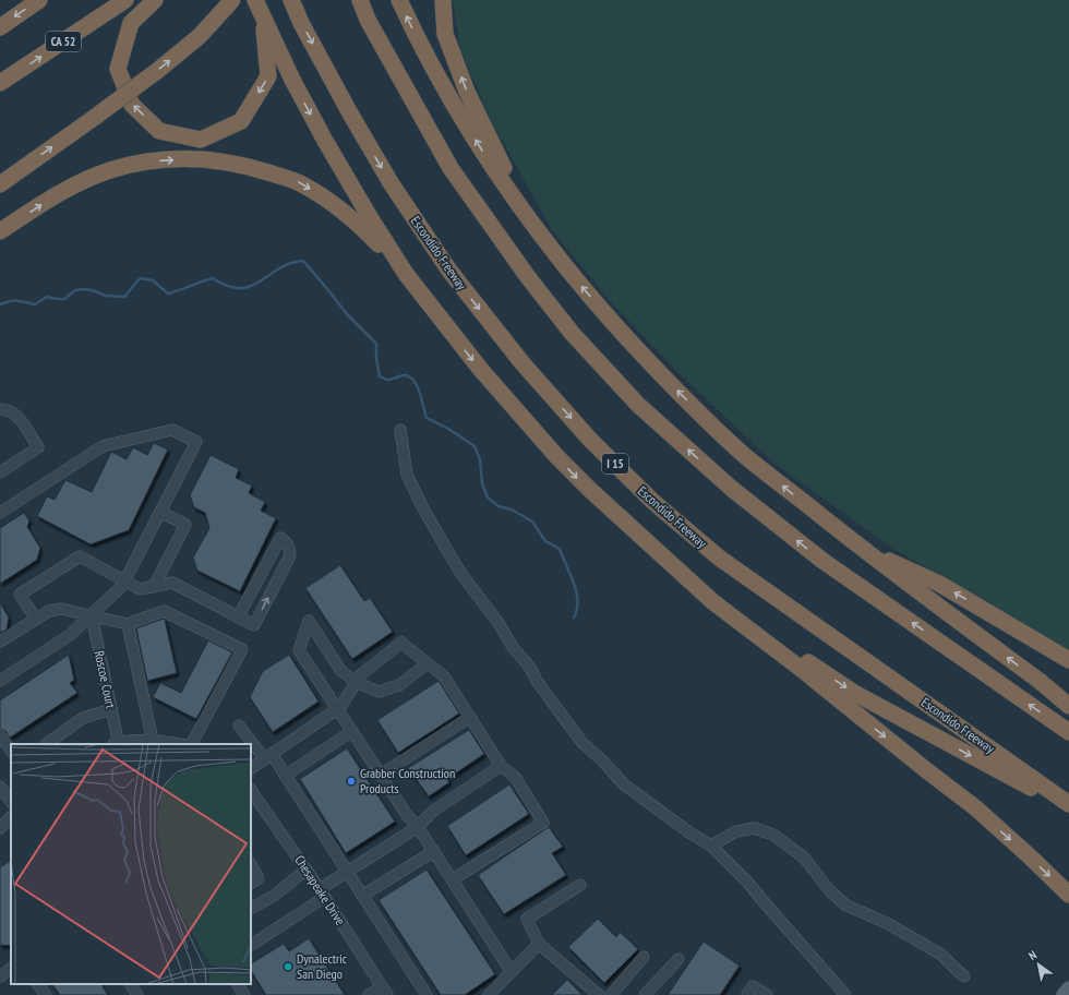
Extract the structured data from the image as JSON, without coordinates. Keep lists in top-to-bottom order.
{
  "streets": {
    "highway": ["CA 52", "Escondido Freeway", "I 15"],
    "street": ["Roscoe Court", "Chesapeake Drive"]
  },
  "places": ["Grabber Construction Products", "Dynalectric San Diego"],
  "north": "top left"
}
